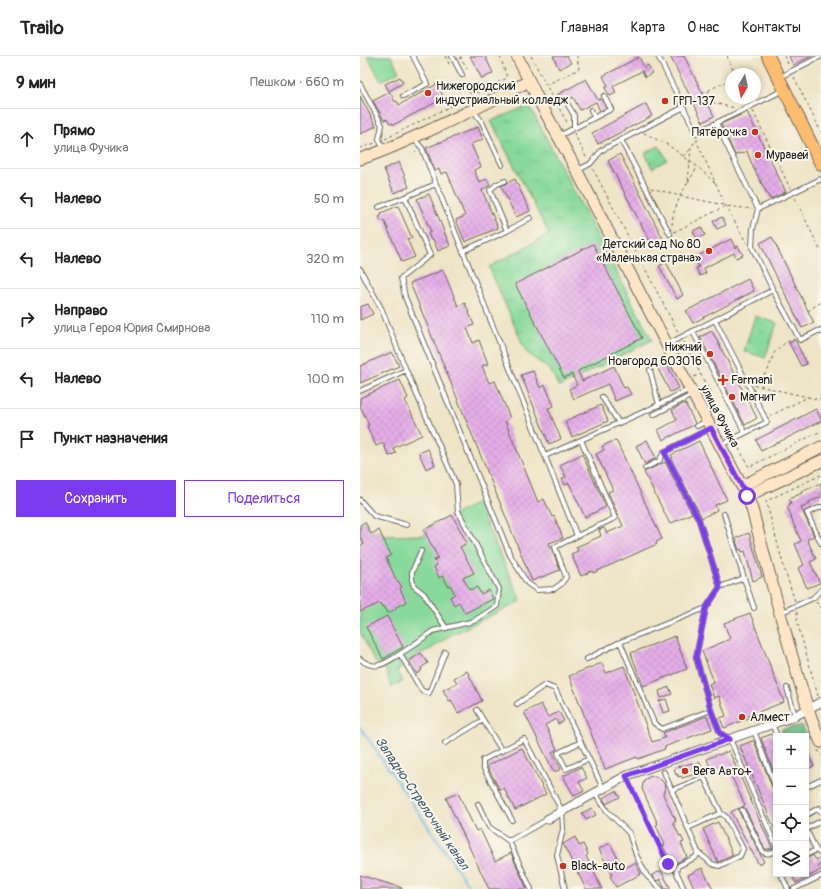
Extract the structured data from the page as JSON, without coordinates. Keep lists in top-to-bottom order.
{
  "streets": {
    "street": ["улица Фучика"]
  },
  "water": ["Западно-Стрелочный канал"],
  "places": {
    "other": [
      "Нижегородский индустриальный колледж",
      "ГРП-137",
      "Пятёрочка",
      "Муравей",
      "Детский сад № 80 «Маленькая страна»",
      "Нижний Новгород 603016",
      "Магнит",
      "Алмест",
      "Вега Авто+",
      "Black-auto"
    ],
    "health": ["Farmani"]
  },
  "north": "bottom",
  "page": {
    "header": "Trailo",
    "nav": [
      "Главная",
      "Карта",
      "О нас",
      "Контакты"
    ],
    "heading": ["9 мин", "Пешком · 660 m"],
    "list": [
      ["Прямо", "улица Фучика", "80 m"],
      ["Налево", "50 m"],
      ["Налево", "320 m"],
      ["Направо", "улица Героя Юрия Смирнова", "110 m"],
      ["Налево", "100 m"],
      "Пункт назначения"
    ],
    "buttons": ["Сохранить", "Поделиться"],
    "map_buttons": ["+", "−"]
  }
}
